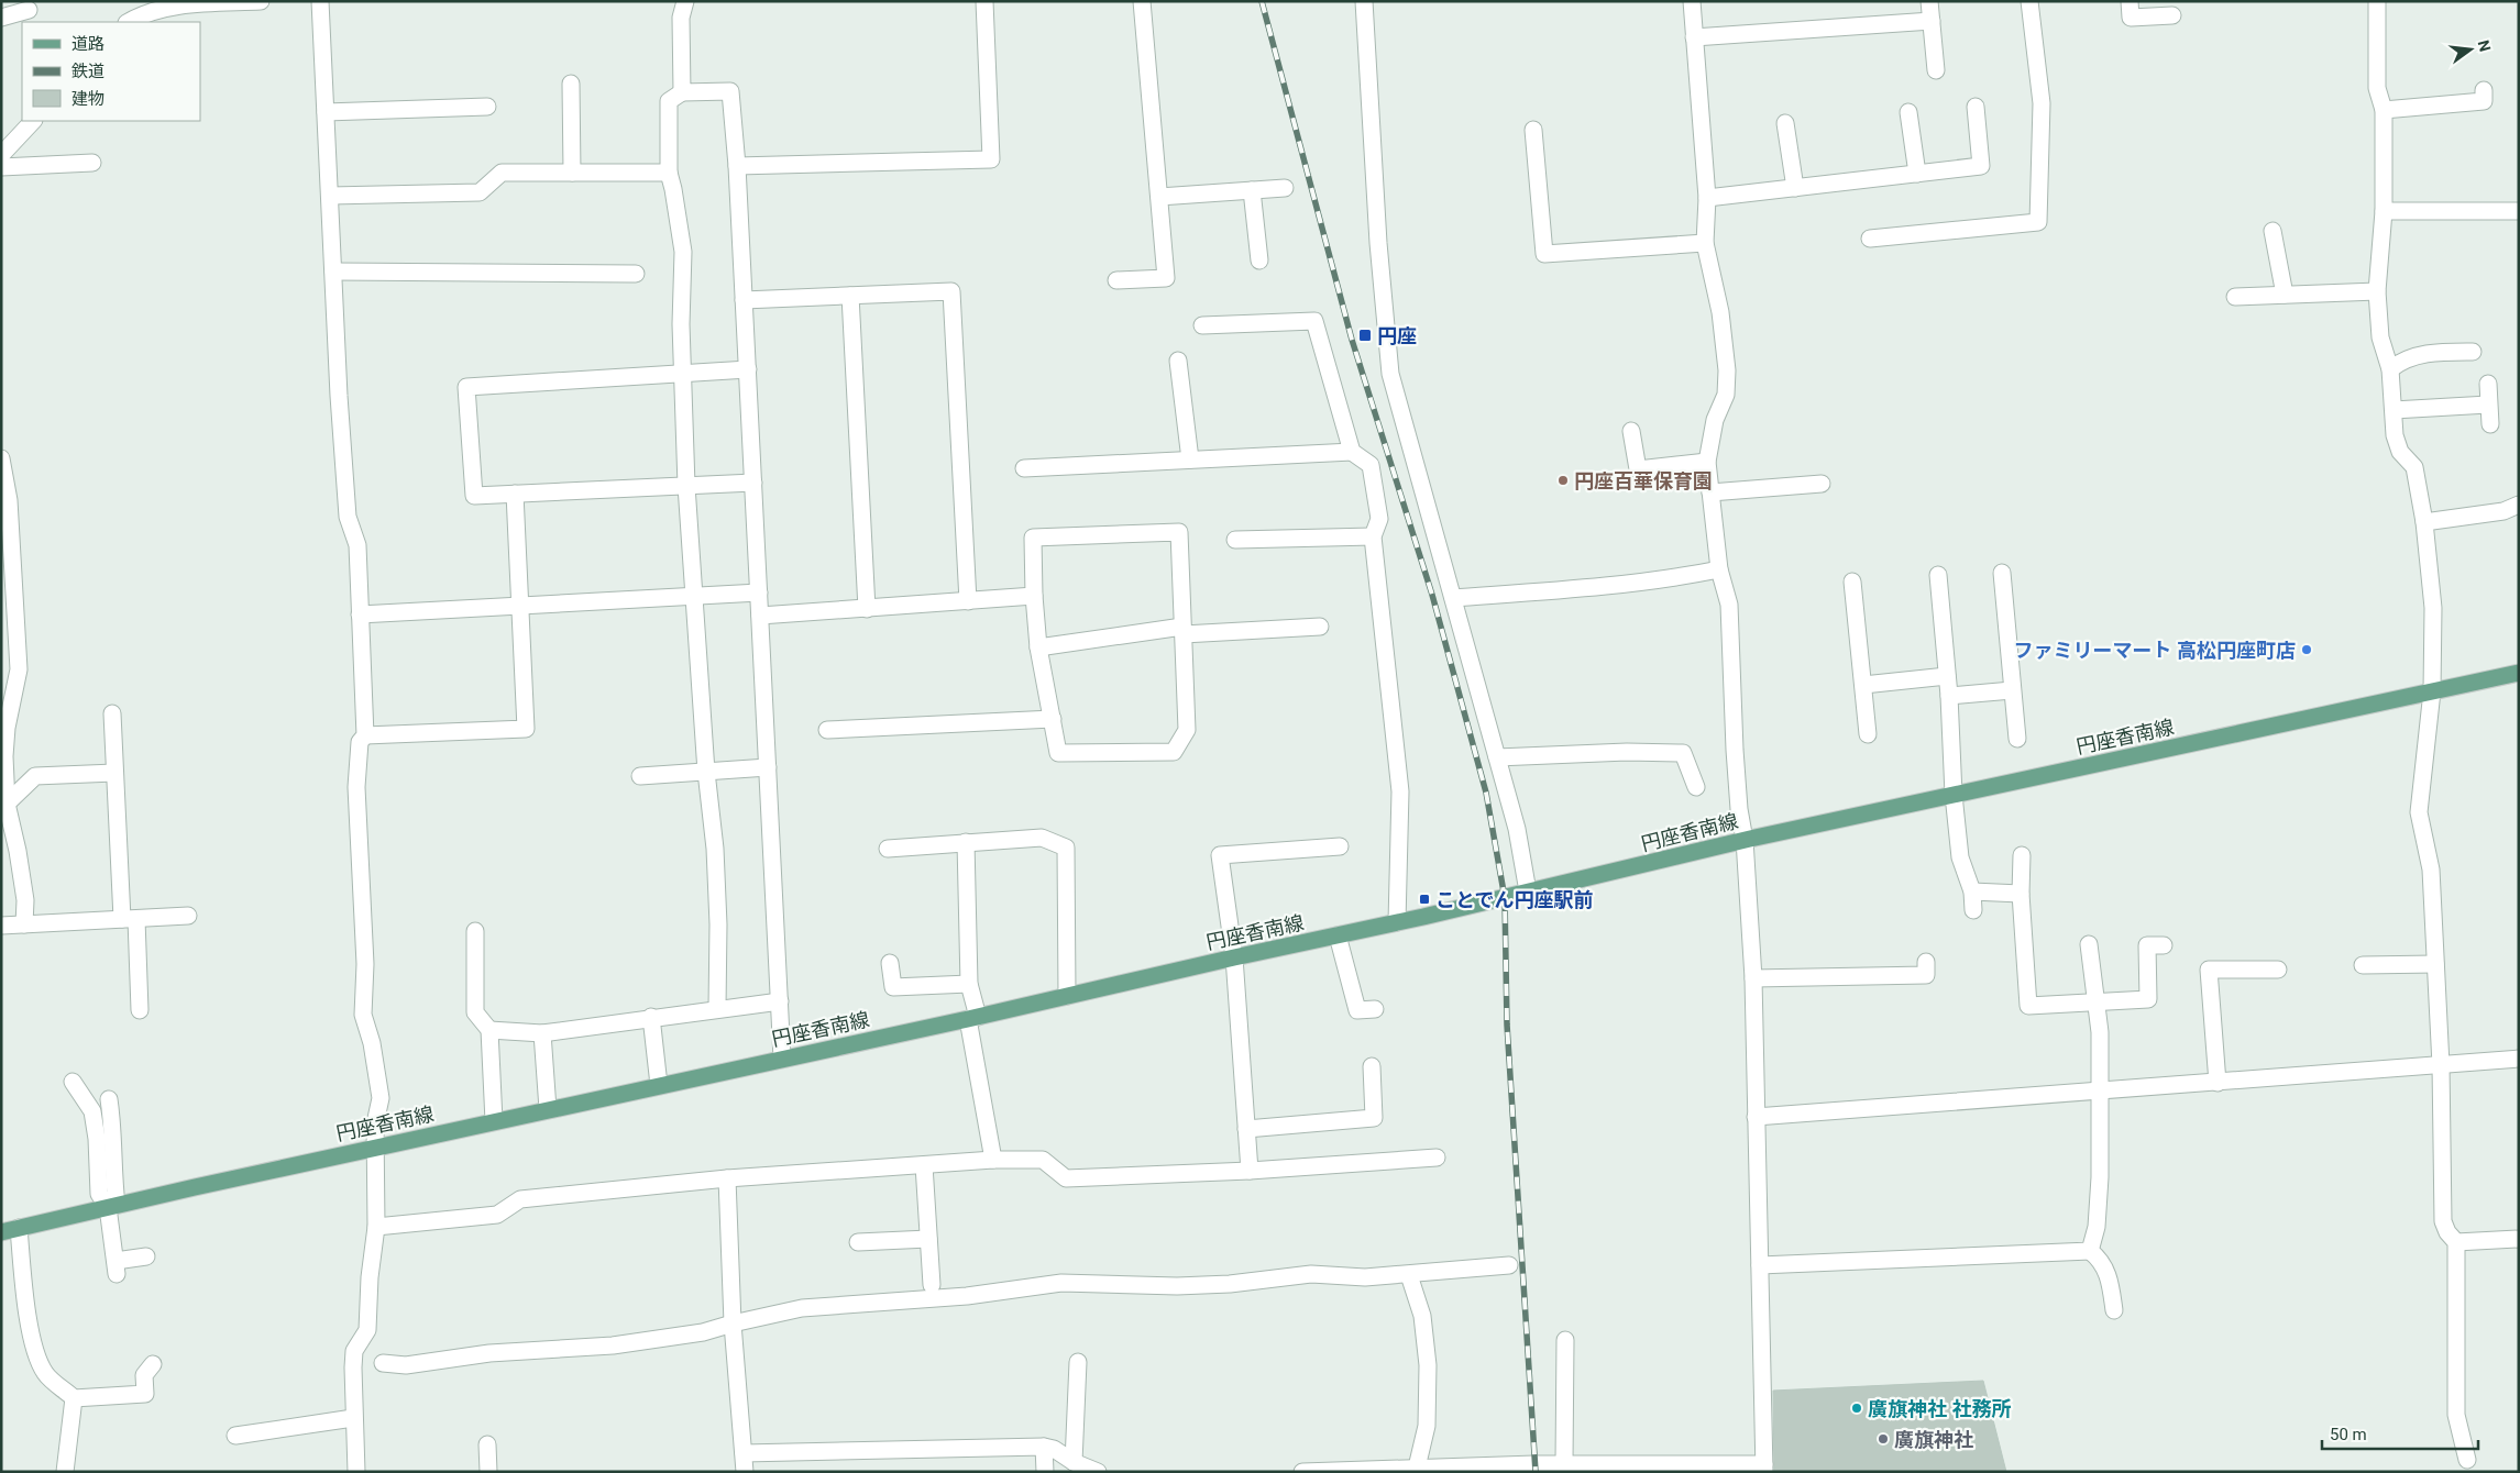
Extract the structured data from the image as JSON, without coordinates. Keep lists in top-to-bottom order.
{
  "streets": {
    "main road": ["円座香南線"]
  },
  "places": {
    "transit": ["円座", "ことでん円座駅前"],
    "other": [
      "円座百華保育園",
      "ファミリーマート 高松円座町店",
      "廣旗神社 社務所",
      "廣旗神社"
    ]
  },
  "legend": ["道路", "鉄道", "建物"],
  "scale_bar": "50 m",
  "north": "right"
}
